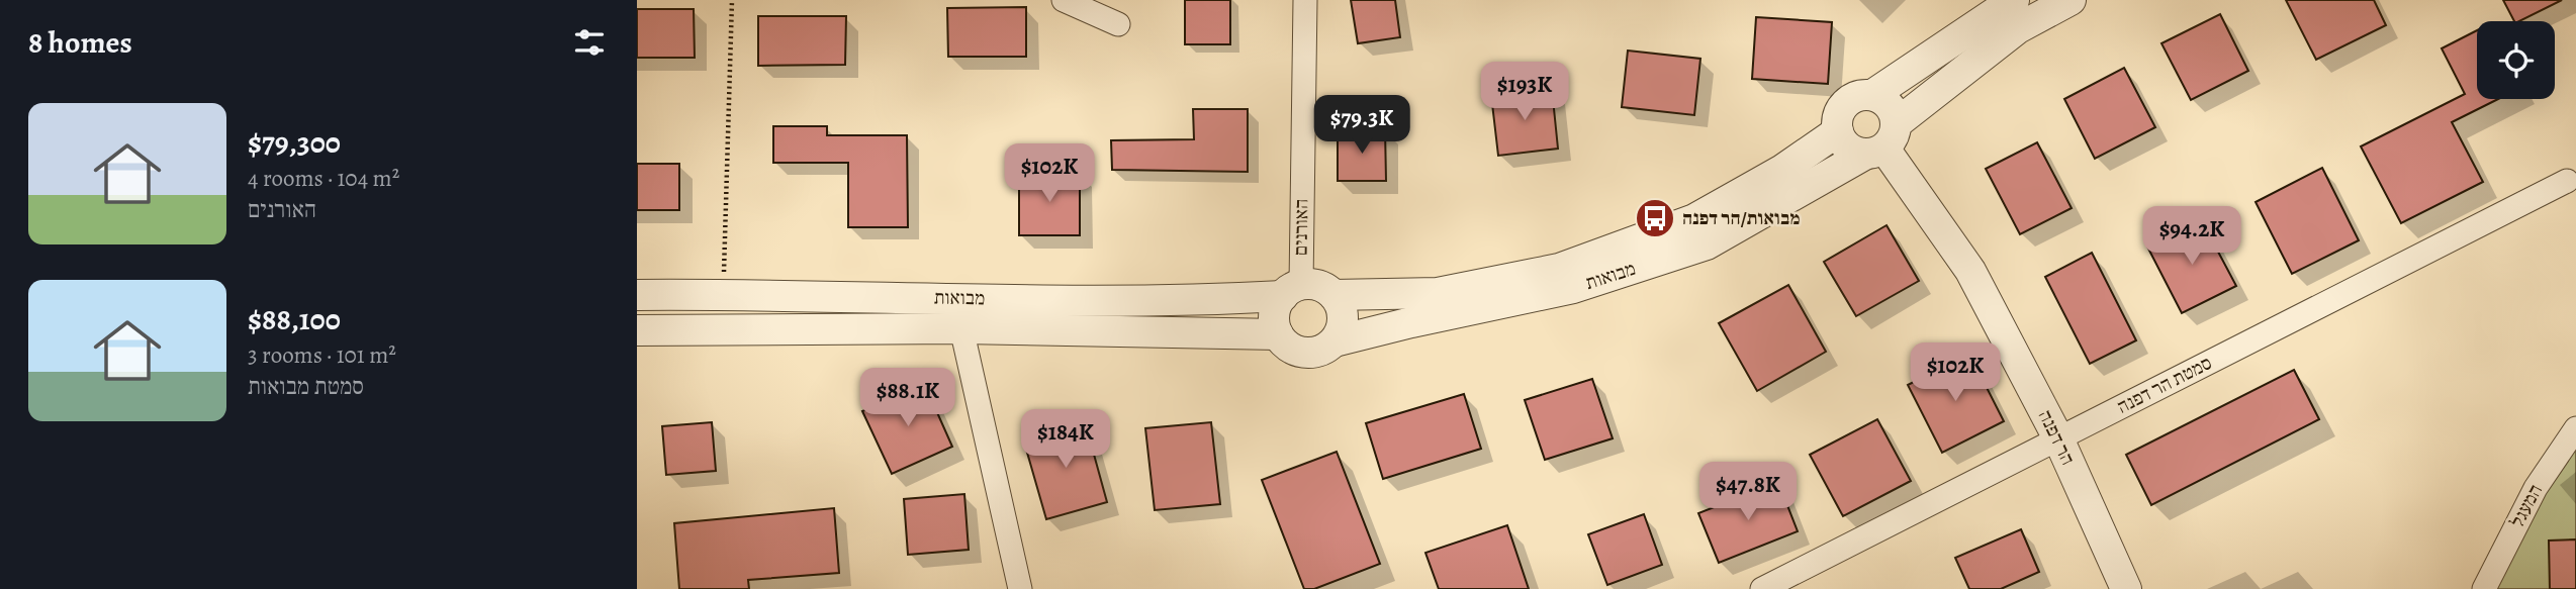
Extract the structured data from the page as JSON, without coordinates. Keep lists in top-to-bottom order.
{
  "streets": {
    "street": [
      "האורנים",
      "מבואות",
      "סמטת הר דפנה",
      "הר דפנה",
      "המעגל"
    ]
  },
  "crossings": [
    ["האורנים", "מבואות"],
    ["מבואות", "הר דפנה"],
    ["סמטת הר דפנה", "הר דפנה"]
  ],
  "places": {
    "bus stop": ["מבואות/הר דפנה"]
  },
  "page": {
    "heading": "8 homes",
    "price": [
      "$193K",
      "$79.3K",
      "$102K",
      "$94.2K",
      "$102K",
      "$88.1K",
      "$184K",
      "$47.8K"
    ],
    "list": [
      {
        "name": "$79,300",
        "note": "4 rooms · 104 m² · האורנים"
      },
      {
        "name": "$88,100",
        "note": "3 rooms · 101 m² · סמטת מבואות"
      }
    ]
  }
}
